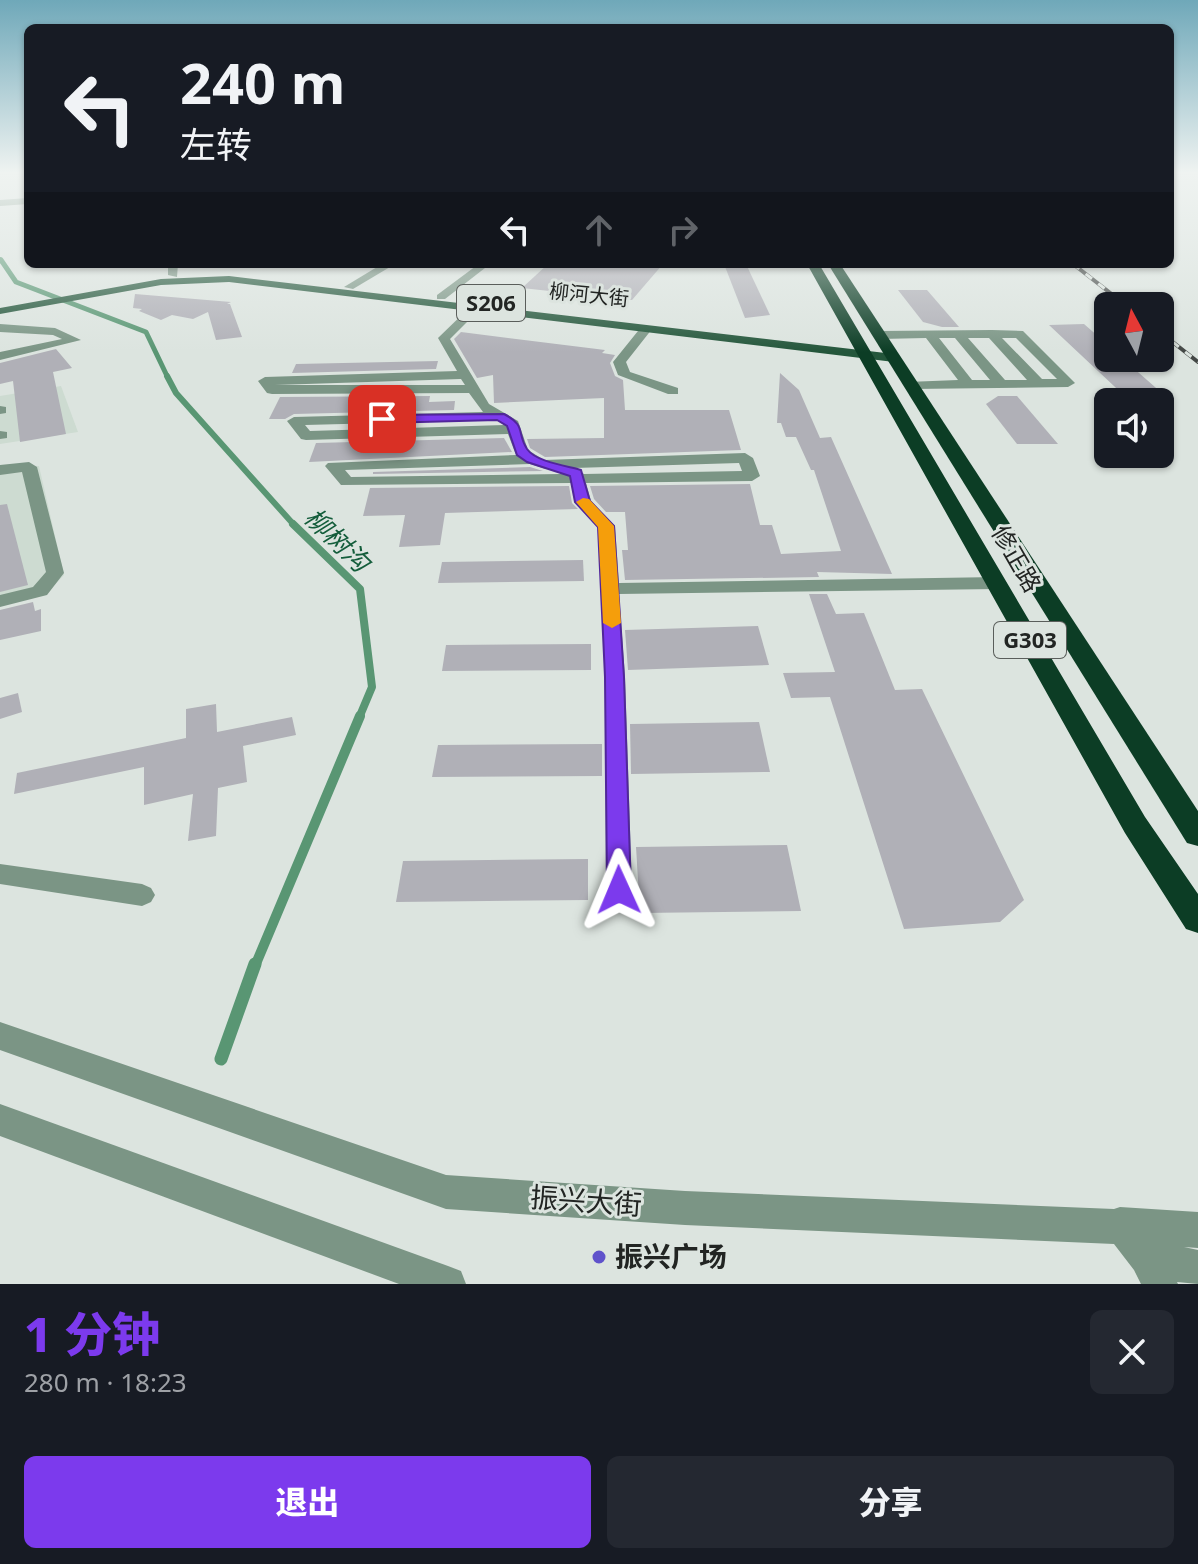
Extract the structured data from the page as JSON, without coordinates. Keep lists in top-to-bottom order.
{
  "streets": {
    "highway": ["修正路", "G303"],
    "main road": ["柳河大街", "S206"],
    "street": ["振兴大街"]
  },
  "crossings": [
    ["柳河大街", "S206"],
    ["柳河大街", "修正路"]
  ],
  "water": ["柳树沟"],
  "places": ["振兴广场"],
  "north": "top",
  "page": {
    "turn": ["240 m", "左转"],
    "heading": ["1 分钟", "280 m · 18:23"],
    "buttons": ["退出", "分享"]
  }
}
